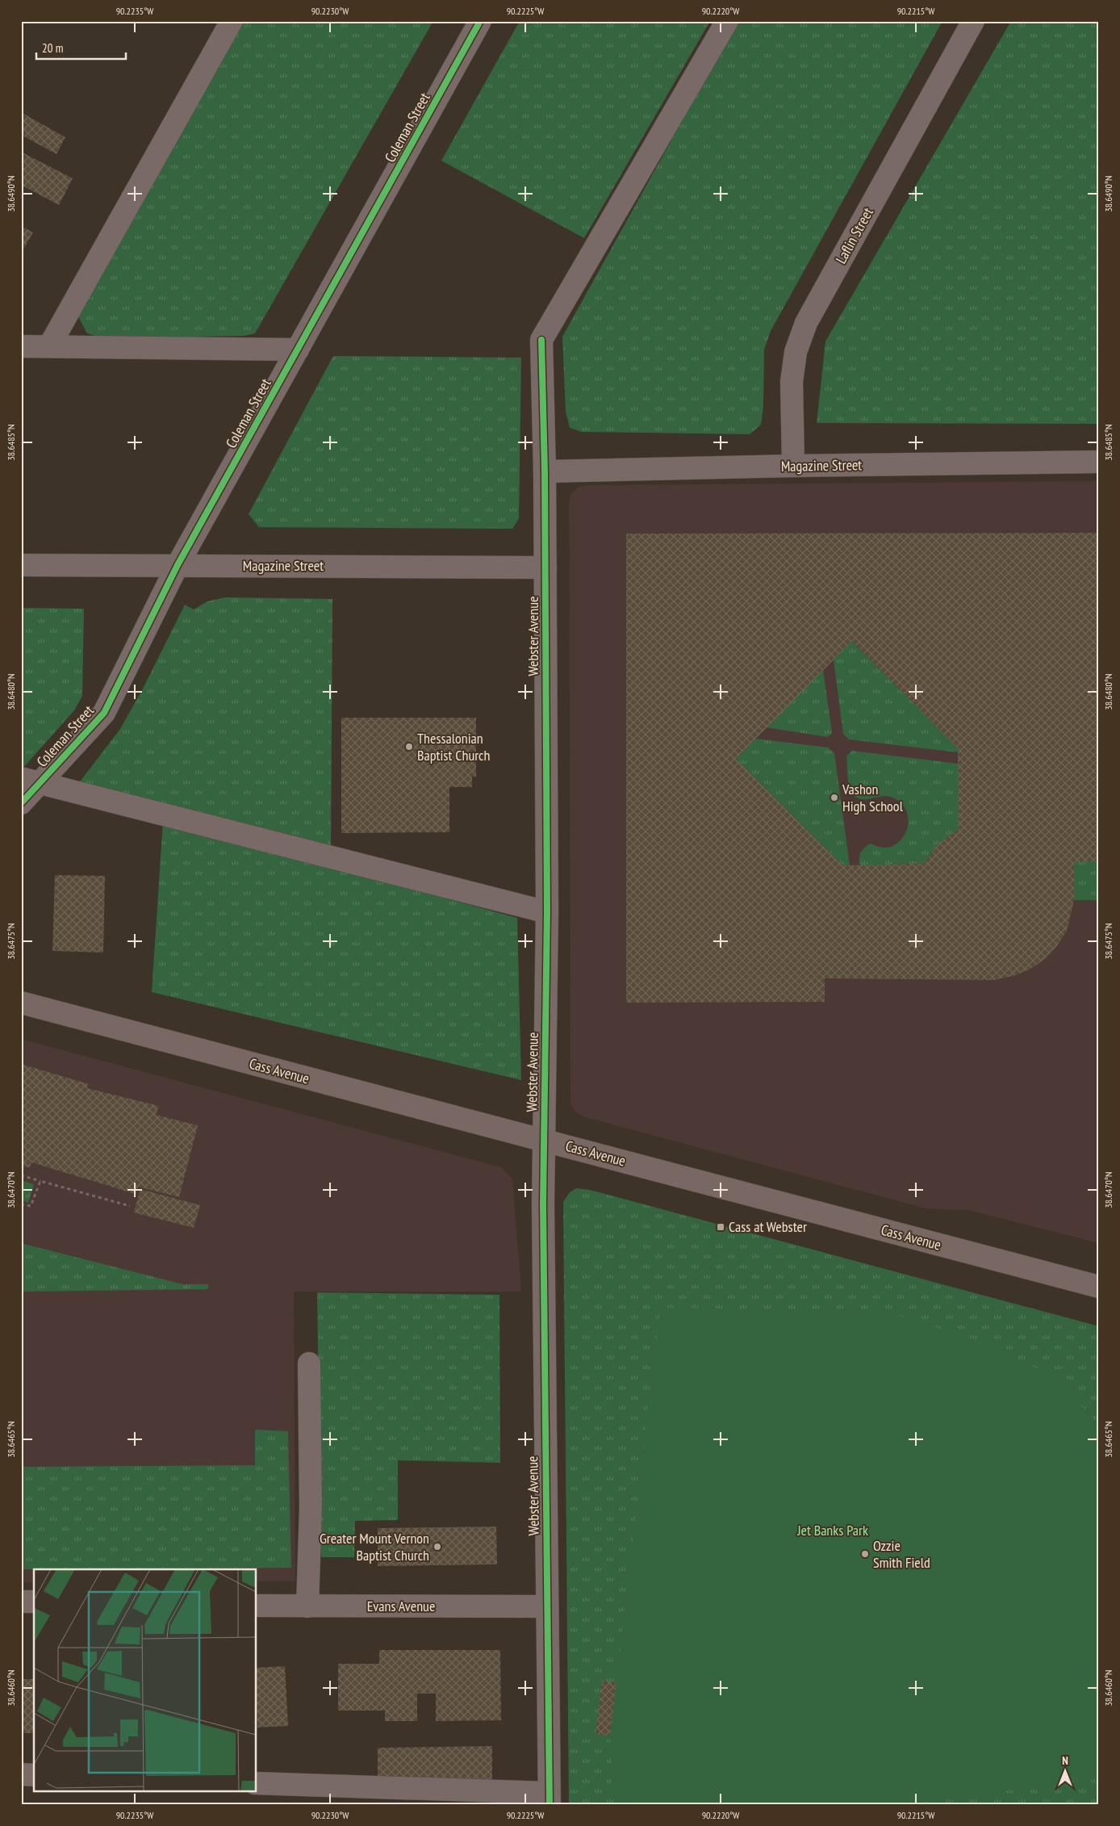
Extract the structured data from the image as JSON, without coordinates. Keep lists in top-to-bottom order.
{
  "streets": {
    "main road": ["Cass Avenue"],
    "street": [
      "Coleman Street",
      "Laflin Street",
      "Magazine Street",
      "Webster Avenue",
      "Evans Avenue"
    ]
  },
  "crossings": [
    ["Coleman Street", "Magazine Street"],
    ["Laflin Street", "Magazine Street"],
    ["Magazine Street", "Webster Avenue"],
    ["Webster Avenue", "Cass Avenue"],
    ["Webster Avenue", "Evans Avenue"]
  ],
  "parks": ["Jet Banks Park"],
  "places": {
    "other": [
      "Thessalonian Baptist Church",
      "Vashon High School",
      "Greater Mount Vernon Baptist Church",
      "Ozzie Smith Field"
    ],
    "transit": ["Cass at Webster"]
  },
  "scale_bar": "20 m",
  "north": "top",
  "coordinates": [
    "90.2235°W",
    "90.2230°W",
    "90.2225°W",
    "90.2220°W",
    "90.2215°W",
    "38.6490°N",
    "38.6485°N",
    "38.6480°N",
    "38.6475°N",
    "38.6470°N",
    "38.6465°N",
    "38.6460°N"
  ]
}
